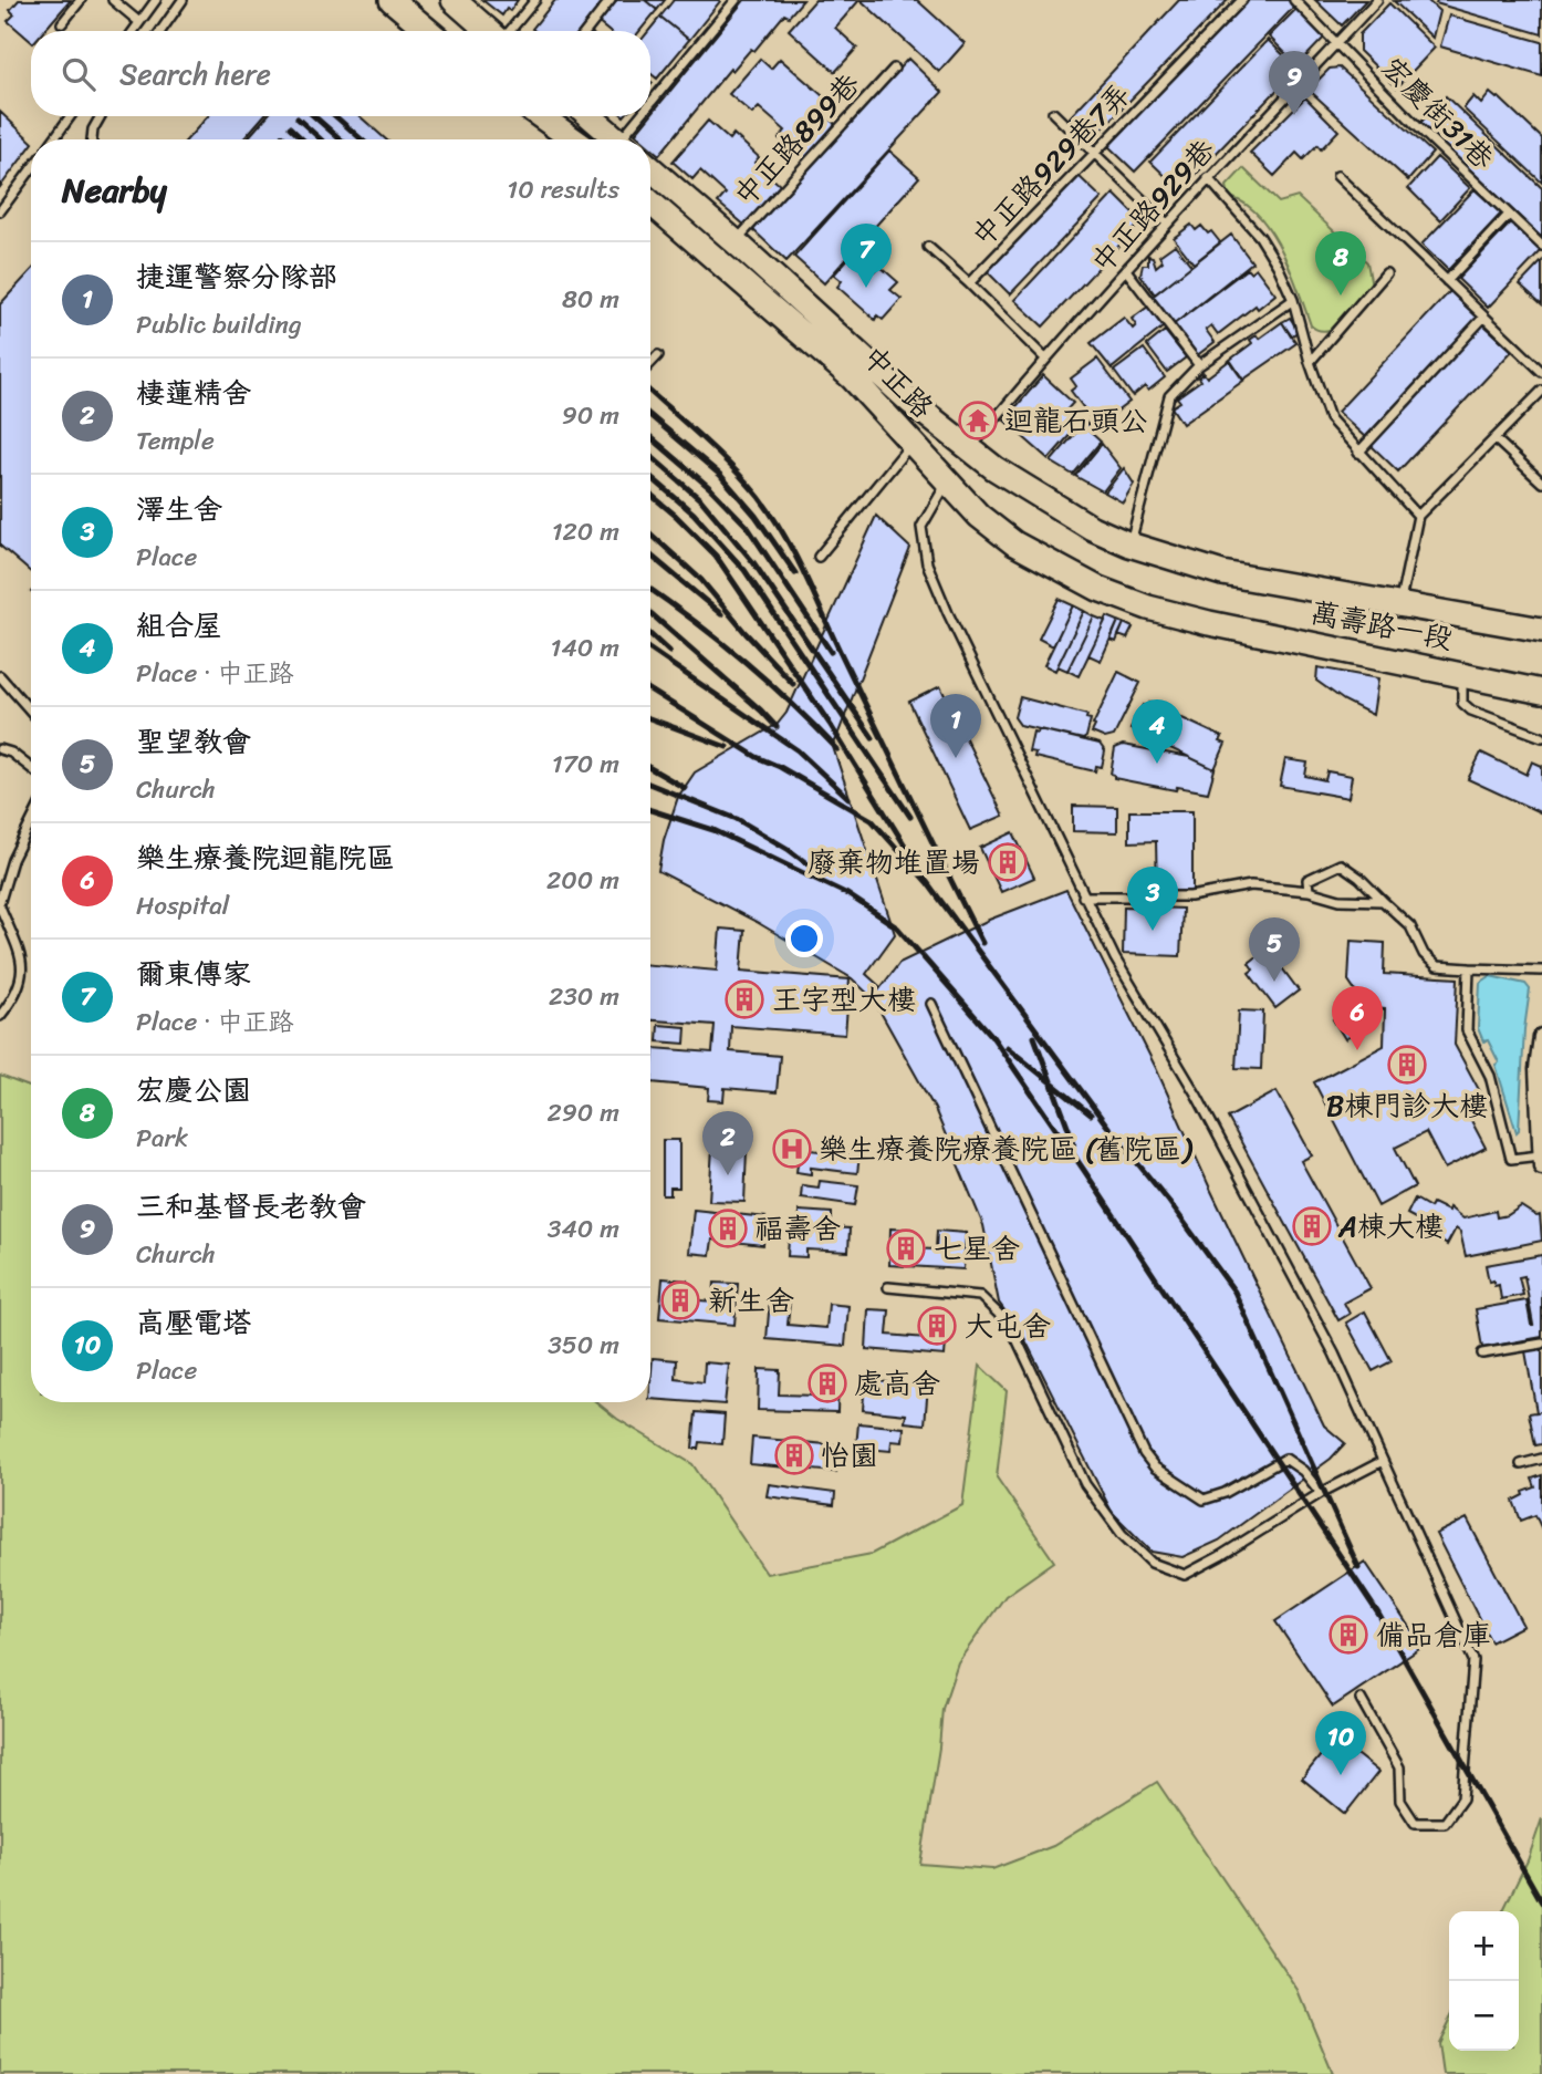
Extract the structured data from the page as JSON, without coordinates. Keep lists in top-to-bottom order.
{
  "streets": {
    "main road": ["中正路", "萬壽路一段"],
    "lane": [
      "宏慶街31巷",
      "中正路899巷",
      "中正路929巷7弄",
      "中正路929巷"
    ]
  },
  "crossings": [
    ["宏慶街31巷", "中正路929巷"],
    ["中正路899巷", "中正路"],
    ["中正路929巷7弄", "中正路929巷"],
    ["中正路929巷", "中正路"],
    ["中正路", "萬壽路一段"]
  ],
  "places": {
    "temple": ["迴龍石頭公"],
    "building": [
      "廢棄物堆置場",
      "王字型大樓",
      "B棟門診大樓",
      "A棟大樓",
      "福壽舍",
      "七星舍",
      "新生舍",
      "大屯舍",
      "處高舍",
      "怡園",
      "備品倉庫"
    ],
    "hospital": ["樂生療養院療養院區 (舊院區)"]
  },
  "page": {
    "search": "Search here",
    "pins": [
      "9",
      "7",
      "8",
      "1",
      "4",
      "3",
      "5",
      "6",
      "2",
      "10"
    ],
    "heading": ["Nearby", "10 results"],
    "list": [
      {
        "mark": "1",
        "name": "捷運警察分隊部",
        "note": "Public building",
        "value": "80 m"
      },
      {
        "mark": "2",
        "name": "棲蓮精舍",
        "note": "Temple",
        "value": "90 m"
      },
      {
        "mark": "3",
        "name": "澤生舍",
        "note": "Place",
        "value": "120 m"
      },
      {
        "mark": "4",
        "name": "組合屋",
        "note": "Place · 中正路",
        "value": "140 m"
      },
      {
        "mark": "5",
        "name": "聖望教會",
        "note": "Church",
        "value": "170 m"
      },
      {
        "mark": "6",
        "name": "樂生療養院迴龍院區",
        "note": "Hospital",
        "value": "200 m"
      },
      {
        "mark": "7",
        "name": "爾東傳家",
        "note": "Place · 中正路",
        "value": "230 m"
      },
      {
        "mark": "8",
        "name": "宏慶公園",
        "note": "Park",
        "value": "290 m"
      },
      {
        "mark": "9",
        "name": "三和基督長老教會",
        "note": "Church",
        "value": "340 m"
      },
      {
        "mark": "10",
        "name": "高壓電塔",
        "note": "Place",
        "value": "350 m"
      }
    ],
    "map_buttons": ["+", "−"]
  }
}
